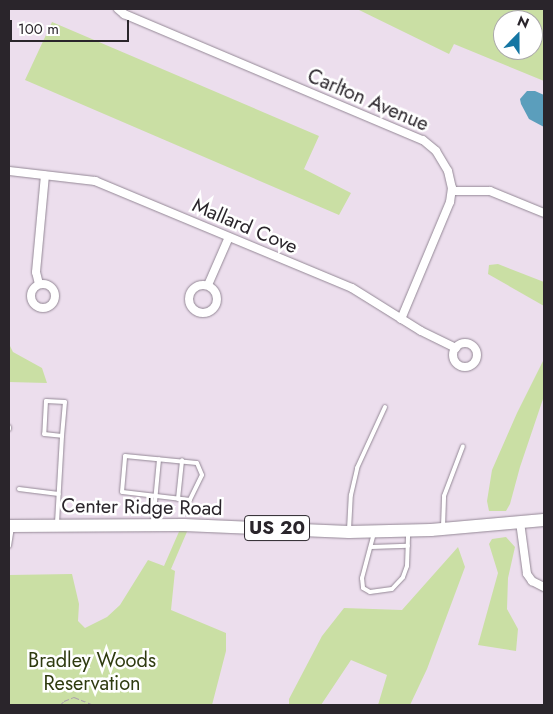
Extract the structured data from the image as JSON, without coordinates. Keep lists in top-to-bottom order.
{
  "streets": {
    "main road": ["Center Ridge Road", "US 20"],
    "street": ["Carlton Avenue", "Mallard Cove"]
  },
  "parks": ["Bradley Woods Reservation"],
  "scale_bar": "100 m",
  "north": "top"
}
